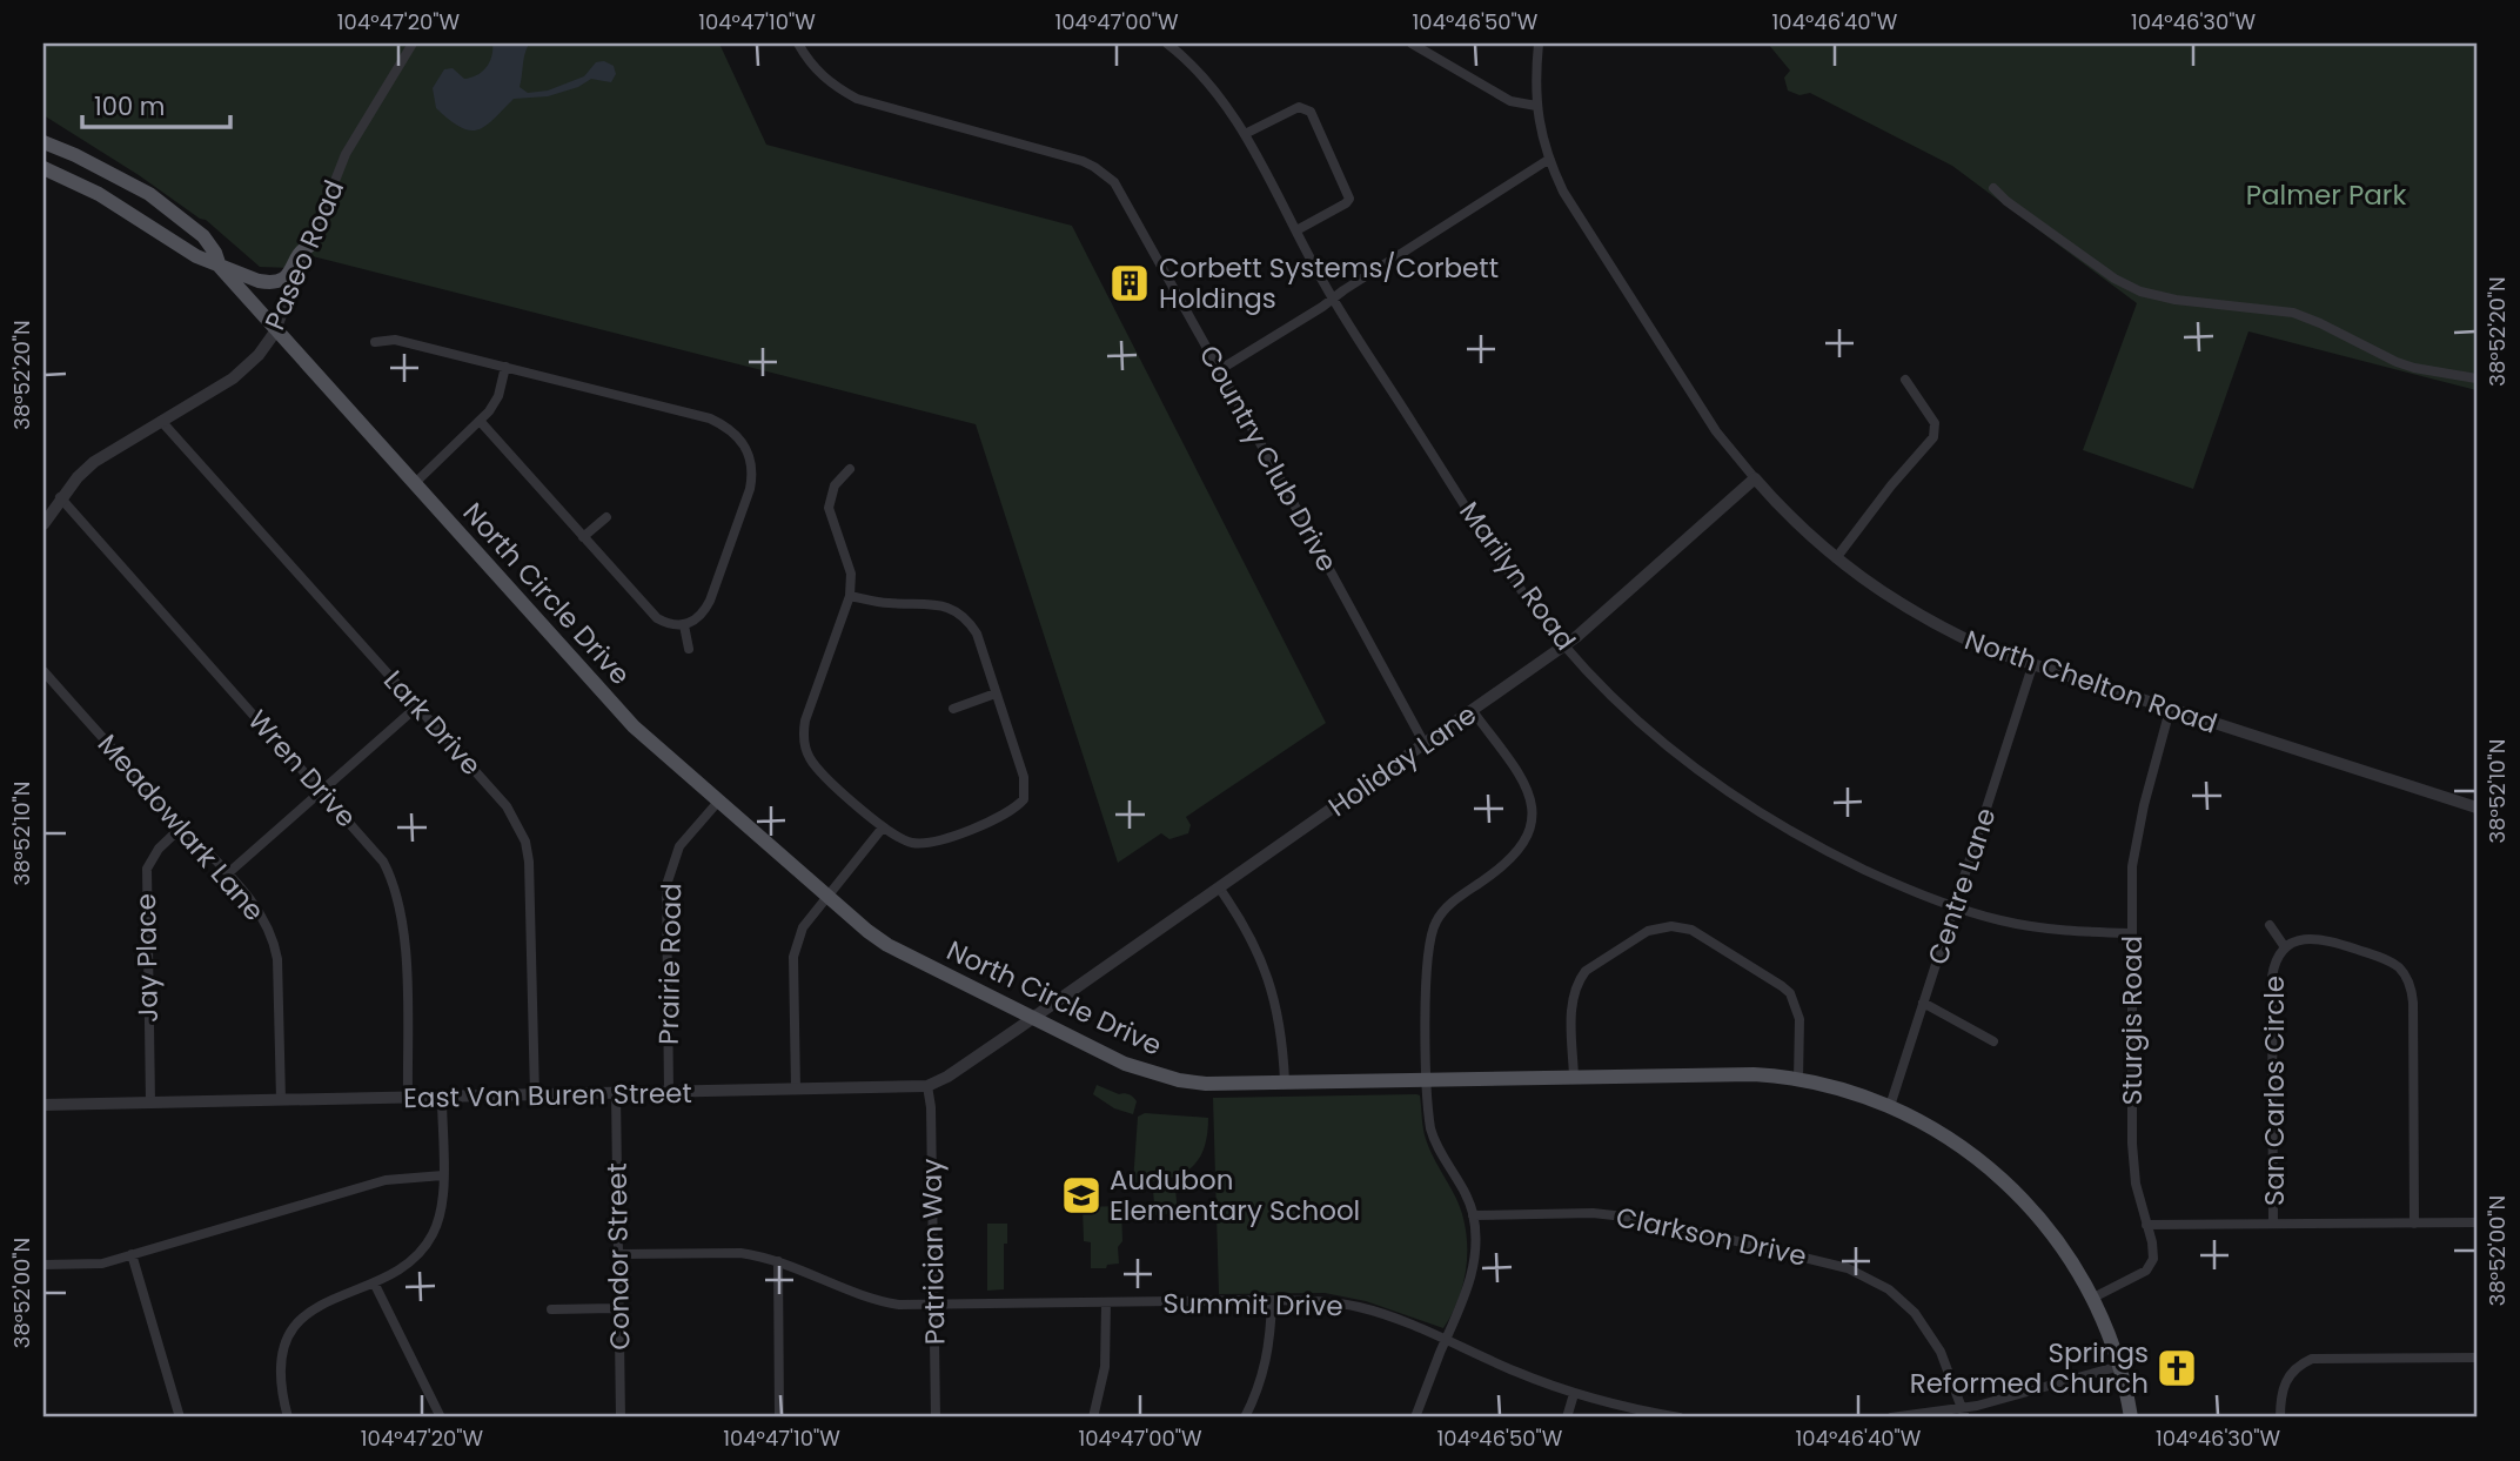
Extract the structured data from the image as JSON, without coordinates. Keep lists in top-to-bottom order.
{
  "streets": {
    "main road": ["North Circle Drive"],
    "street": [
      "Paseo Road",
      "Country Club Drive",
      "Marilyn Road",
      "North Chelton Road",
      "Lark Drive",
      "Holiday Lane",
      "Wren Drive",
      "Meadowlark Lane",
      "Centre Lane",
      "Jay Place",
      "Prairie Road",
      "Sturgis Road",
      "San Carlos Circle",
      "East Van Buren Street",
      "Clarkson Drive",
      "Patrician Way",
      "Condor Street",
      "Summit Drive"
    ]
  },
  "crossings": [
    ["Paseo Road", "North Circle Drive"],
    ["Paseo Road", "Lark Drive"],
    ["Paseo Road", "Wren Drive"],
    ["Country Club Drive", "Holiday Lane"],
    ["Marilyn Road", "Holiday Lane"],
    ["Marilyn Road", "Centre Lane"],
    ["Marilyn Road", "Sturgis Road"],
    ["North Circle Drive", "Holiday Lane"],
    ["North Circle Drive", "Centre Lane"],
    ["North Circle Drive", "Prairie Road"],
    ["North Circle Drive", "Sturgis Road"],
    ["North Circle Drive", "East Van Buren Street"],
    ["North Chelton Road", "Holiday Lane"],
    ["North Chelton Road", "Centre Lane"],
    ["North Chelton Road", "Sturgis Road"],
    ["Lark Drive", "East Van Buren Street"],
    ["Holiday Lane", "East Van Buren Street"],
    ["Wren Drive", "East Van Buren Street"],
    ["Meadowlark Lane", "Jay Place"],
    ["Meadowlark Lane", "East Van Buren Street"],
    ["Jay Place", "East Van Buren Street"],
    ["Prairie Road", "East Van Buren Street"],
    ["East Van Buren Street", "Patrician Way"],
    ["East Van Buren Street", "Condor Street"],
    ["Patrician Way", "Summit Drive"],
    ["Condor Street", "Summit Drive"]
  ],
  "parks": ["Palmer Park"],
  "places": {
    "building": ["Corbett Systems/Corbett Holdings"],
    "school or university": ["Audubon Elementary School"],
    "church": ["Springs Reformed Church"]
  },
  "scale_bar": "100 m",
  "coordinates": [
    "104°47'20\"W",
    "104°47'10\"W",
    "104°47'00\"W",
    "104°46'50\"W",
    "104°46'40\"W",
    "104°46'30\"W",
    "38°52'20\"N",
    "38°52'10\"N",
    "38°52'00\"N"
  ]
}
